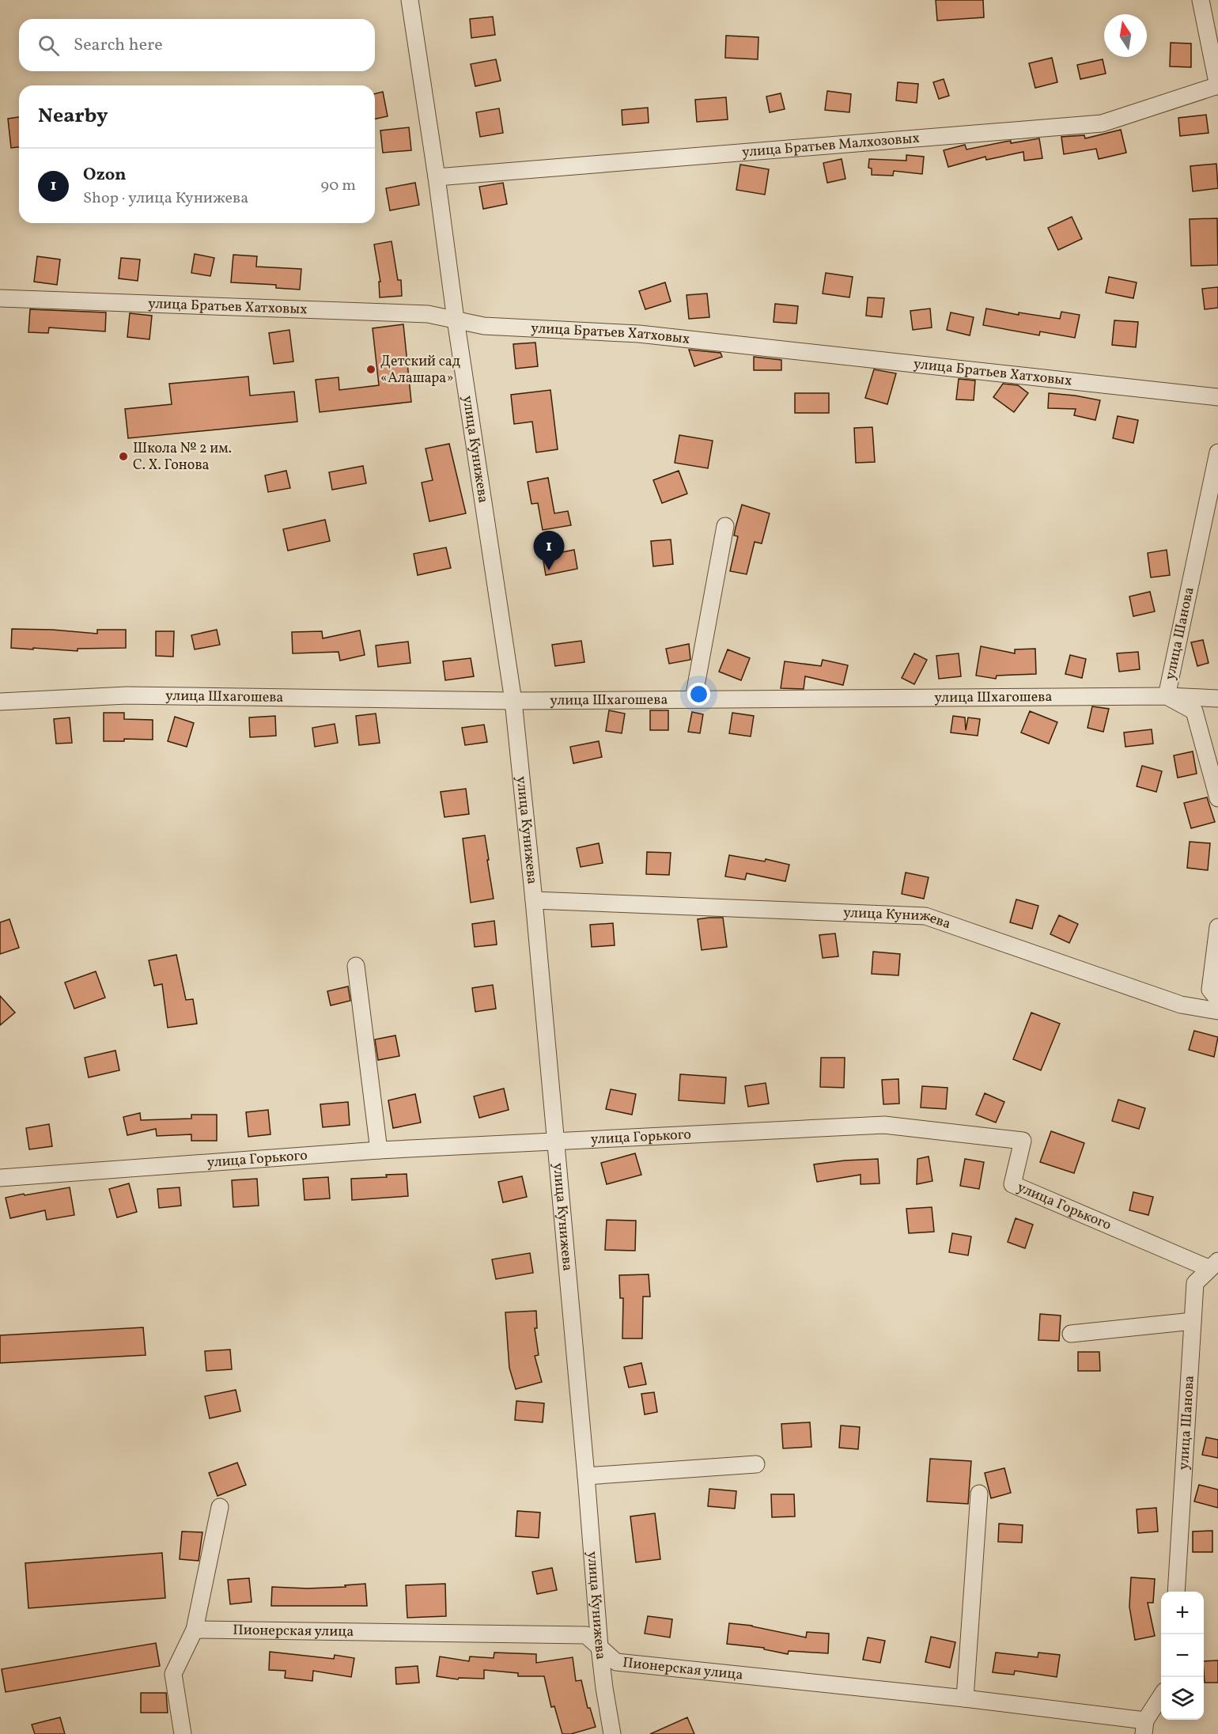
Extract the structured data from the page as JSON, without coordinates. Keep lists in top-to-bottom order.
{
  "streets": {
    "street": [
      "улица Братьев Малхозовых",
      "улица Братьев Хатховых",
      "улица Кунижева",
      "улица Шанова",
      "улица Шхагошева",
      "улица Горького",
      "Пионерская улица"
    ]
  },
  "crossings": [
    ["улица Братьев Малхозовых", "улица Кунижева"],
    ["улица Братьев Хатховых", "улица Кунижева"],
    ["улица Кунижева", "улица Шхагошева"],
    ["улица Кунижева", "улица Горького"],
    ["улица Кунижева", "Пионерская улица"],
    ["улица Шанова", "улица Шхагошева"],
    ["улица Шанова", "улица Горького"]
  ],
  "places": ["Детский сад «Алашара»", "Школа № 2 им. С. Х. Гонова"],
  "north": "top",
  "page": {
    "search": "Search here",
    "heading": "Nearby",
    "list": [
      {
        "mark": "1",
        "name": "Ozon",
        "note": "Shop · улица Кунижева",
        "value": "90 m"
      }
    ],
    "pins": "1",
    "map_buttons": ["+", "−"]
  }
}
